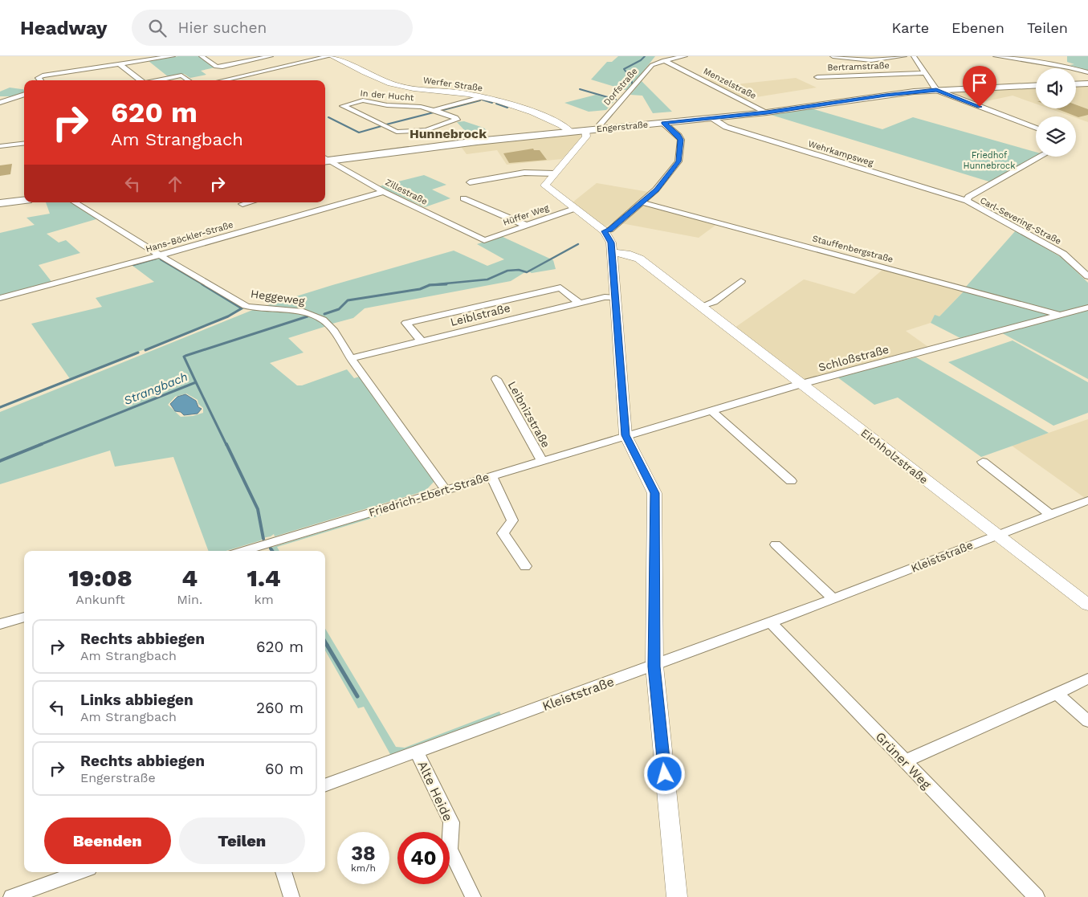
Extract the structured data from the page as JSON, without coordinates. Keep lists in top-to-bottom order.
{
  "streets": {
    "main road": ["Engerstraße"],
    "street": [
      "Bertramstraße",
      "Menzelstraße",
      "Werfer Straße",
      "Dorfstraße",
      "In der Hucht",
      "Wehrkampsweg",
      "Zillestraße",
      "Hüffer Weg",
      "Carl-Severing-Straße",
      "Hans-Böckler-Straße",
      "Stauffenbergstraße",
      "Heggeweg",
      "Leiblstraße",
      "Schloßstraße",
      "Leibnizstraße",
      "Eichholzstraße",
      "Friedrich-Ebert-Straße",
      "Kleiststraße",
      "Grüner Weg",
      "Alte Heide"
    ]
  },
  "crossings": [
    ["Menzelstraße", "Dorfstraße"],
    ["Menzelstraße", "Engerstraße"],
    ["Werfer Straße", "In der Hucht"],
    ["Werfer Straße", "Engerstraße"],
    ["Dorfstraße", "Engerstraße"],
    ["Engerstraße", "Wehrkampsweg"],
    ["Wehrkampsweg", "Carl-Severing-Straße"],
    ["Zillestraße", "Hüffer Weg"],
    ["Zillestraße", "Hans-Böckler-Straße"],
    ["Hans-Böckler-Straße", "Heggeweg"],
    ["Stauffenbergstraße", "Schloßstraße"],
    ["Heggeweg", "Leiblstraße"],
    ["Heggeweg", "Friedrich-Ebert-Straße"],
    ["Schloßstraße", "Eichholzstraße"],
    ["Schloßstraße", "Friedrich-Ebert-Straße"],
    ["Leibnizstraße", "Friedrich-Ebert-Straße"],
    ["Eichholzstraße", "Kleiststraße"],
    ["Kleiststraße", "Grüner Weg"],
    ["Kleiststraße", "Alte Heide"]
  ],
  "districts": ["Hunnebrock"],
  "water": ["Strangbach"],
  "parks": ["Friedhof Hunnebrock"],
  "page": {
    "header": "Headway",
    "search": "Hier suchen",
    "nav": ["Karte", "Ebenen", "Teilen"],
    "turn": ["620 m", "Am Strangbach"],
    "eta": [
      "19:08",
      "Ankunft",
      "4",
      "Min.",
      "1.4",
      "km"
    ],
    "list": [
      {
        "name": "Rechts abbiegen",
        "note": "Am Strangbach",
        "value": "620 m"
      },
      {
        "name": "Links abbiegen",
        "note": "Am Strangbach",
        "value": "260 m"
      },
      {
        "name": "Rechts abbiegen",
        "note": "Engerstraße",
        "value": "60 m"
      }
    ],
    "buttons": ["Beenden", "Teilen"],
    "speed": "38 km/h",
    "limit": "40"
  }
}
